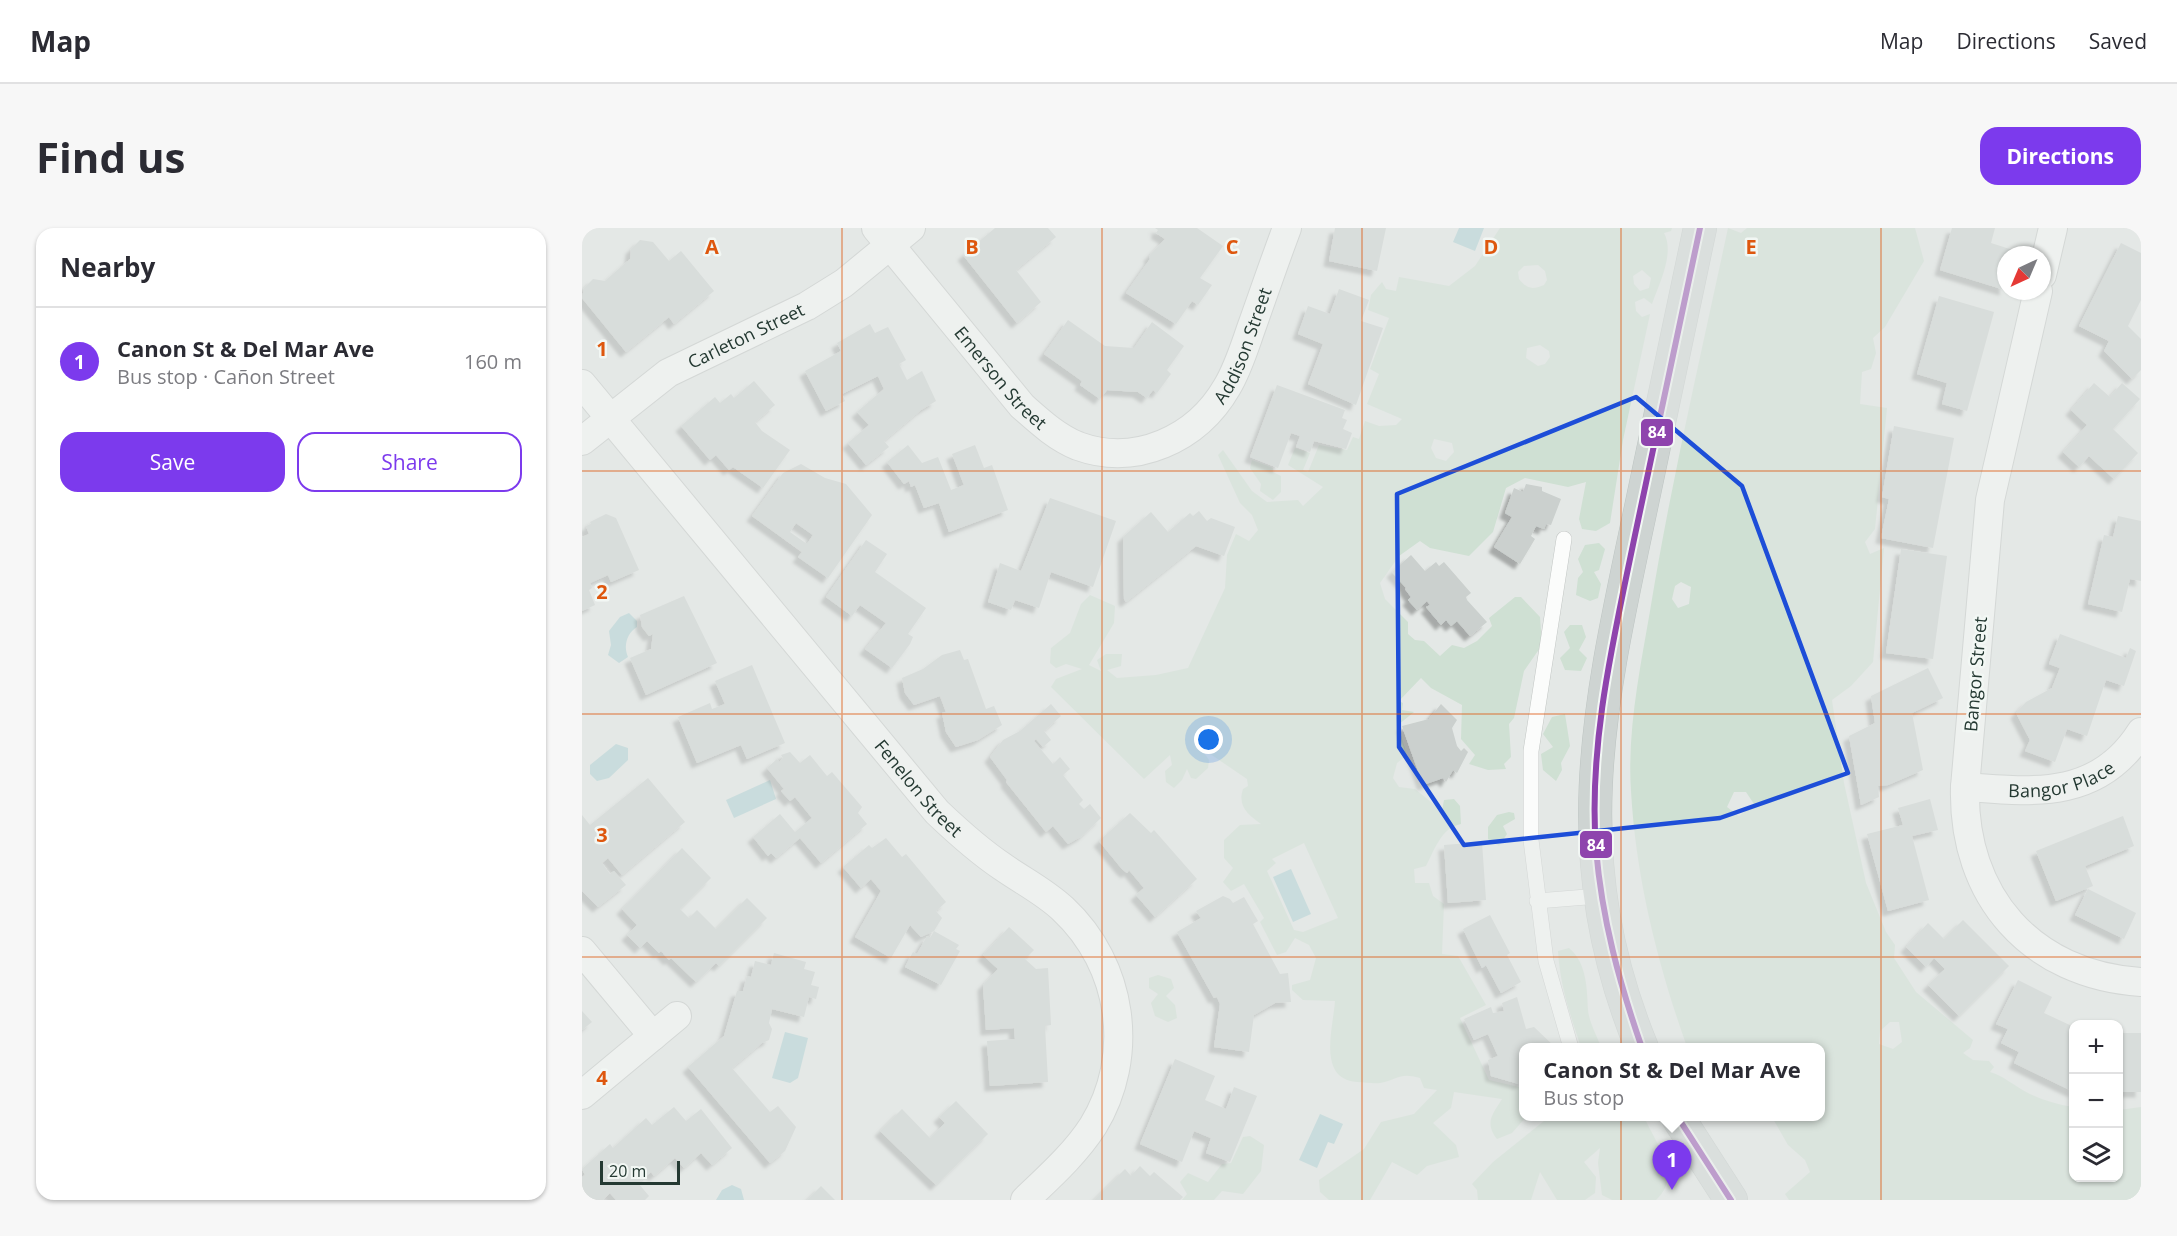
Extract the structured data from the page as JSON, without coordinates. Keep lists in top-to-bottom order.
{
  "streets": {
    "street": [
      "Carleton Street",
      "Addison Street",
      "Emerson Street",
      "Bangor Street",
      "Bangor Place",
      "Fenelon Street"
    ]
  },
  "crossings": [
    ["Carleton Street", "Emerson Street"],
    ["Carleton Street", "Fenelon Street"],
    ["Addison Street", "Emerson Street"],
    ["Bangor Street", "Bangor Place"]
  ],
  "lines": ["transit line 84"],
  "scale_bar": "20 m",
  "north": "bottom left",
  "page": {
    "header": "Map",
    "nav": ["Map", "Directions", "Saved"],
    "buttons": [
      "Directions",
      ["Save", "Share"]
    ],
    "title": "Find us",
    "heading": "Nearby",
    "list": [
      {
        "mark": "1",
        "name": "Canon St & Del Mar Ave",
        "note": "Bus stop · Cañon Street",
        "value": "160 m"
      }
    ],
    "map_buttons": ["+", "−"],
    "popup": ["Canon St & Del Mar Ave", "Bus stop"],
    "pins": "1",
    "scale": "20 m"
  },
  "grid": {
    "columns": [
      "A",
      "B",
      "C",
      "D",
      "E"
    ],
    "rows": [
      "1",
      "2",
      "3",
      "4"
    ]
  }
}
